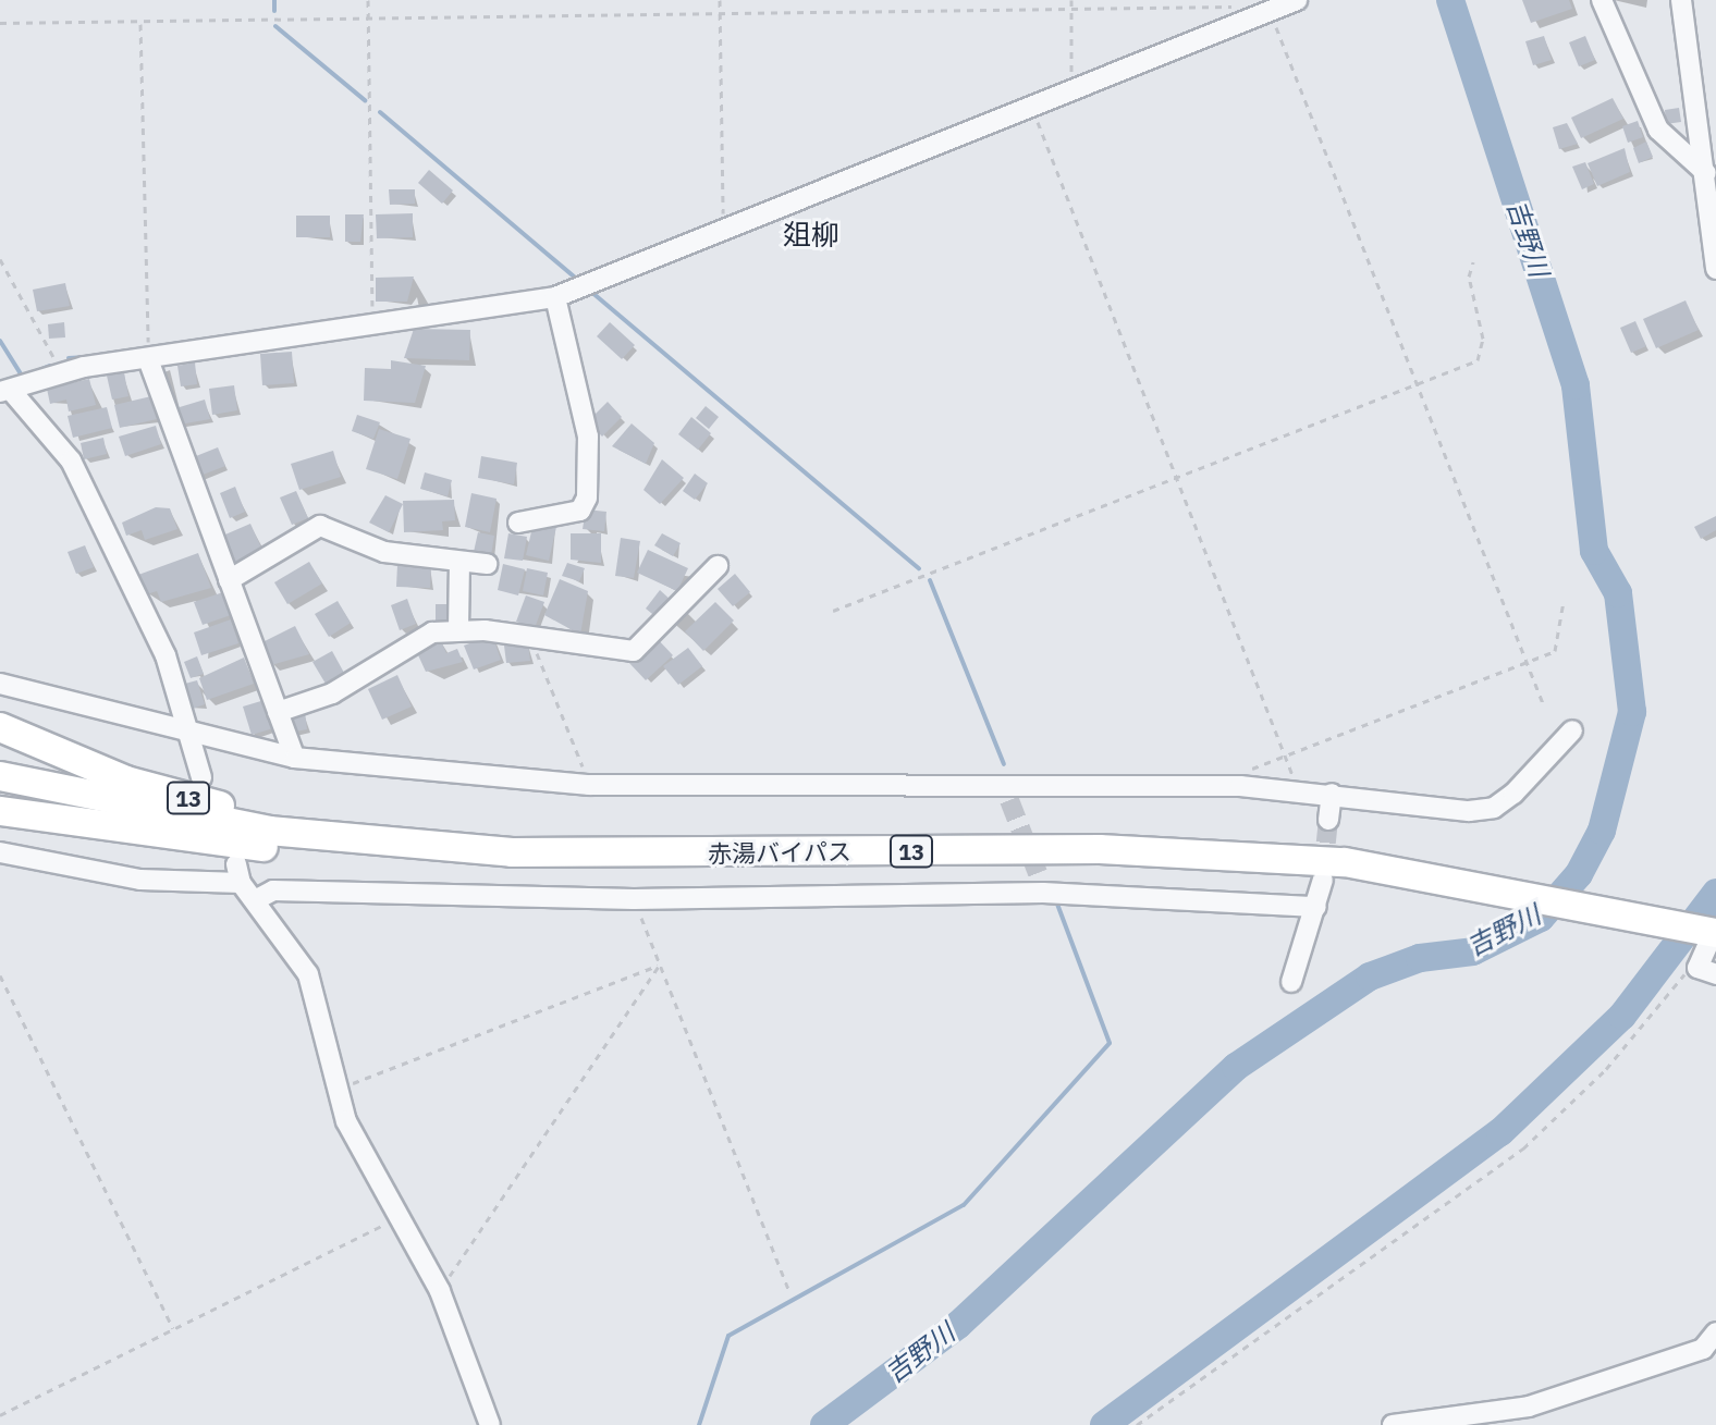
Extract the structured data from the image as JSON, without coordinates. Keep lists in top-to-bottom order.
{
  "streets": {
    "highway": ["13", "赤湯バイパス"]
  },
  "crossings": [
    ["13", "赤湯バイパス"]
  ],
  "districts": ["爼柳"],
  "water": ["吉野川"]
}
